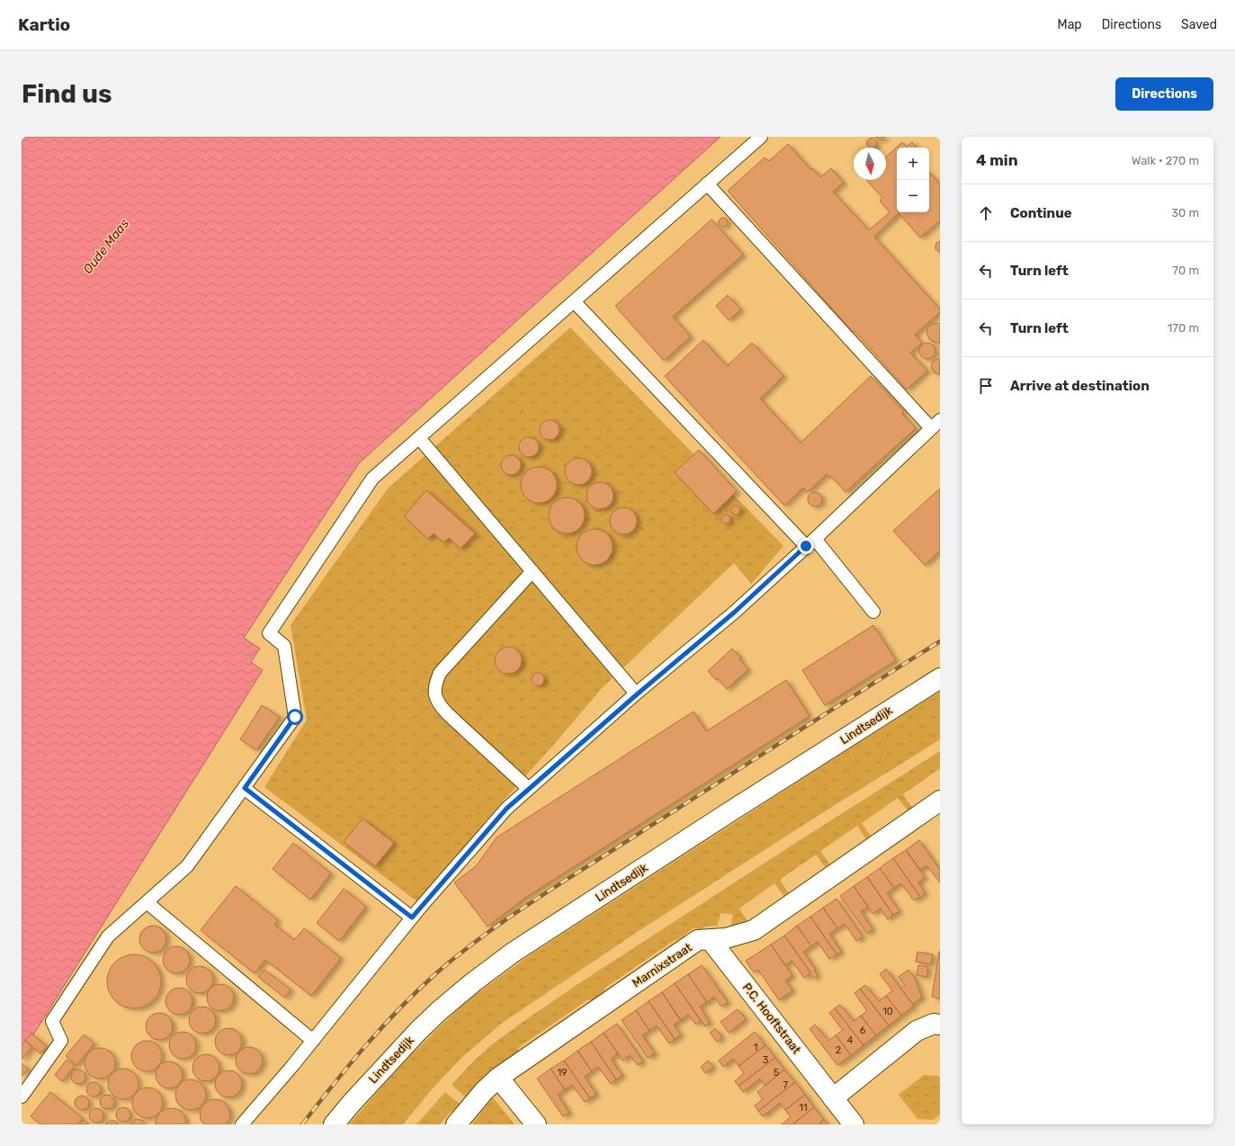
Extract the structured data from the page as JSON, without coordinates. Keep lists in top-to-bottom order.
{
  "streets": {
    "street": ["Lindtsedijk", "Marnixstraat", "P.C. Hooftstraat"]
  },
  "crossings": [
    ["Marnixstraat", "P.C. Hooftstraat"]
  ],
  "water": ["Oude Maas"],
  "house_numbers": [
    "10",
    "6",
    "4",
    "1",
    "2",
    "3",
    "19",
    "5",
    "7",
    "11"
  ],
  "north": "bottom",
  "page": {
    "header": "Kartio",
    "nav": ["Map", "Directions", "Saved"],
    "buttons": "Directions",
    "title": "Find us",
    "heading": ["4 min", "Walk · 270 m"],
    "map_buttons": ["+", "−"],
    "list": [
      ["Continue", "30 m"],
      ["Turn left", "70 m"],
      ["Turn left", "170 m"],
      "Arrive at destination"
    ]
  }
}
